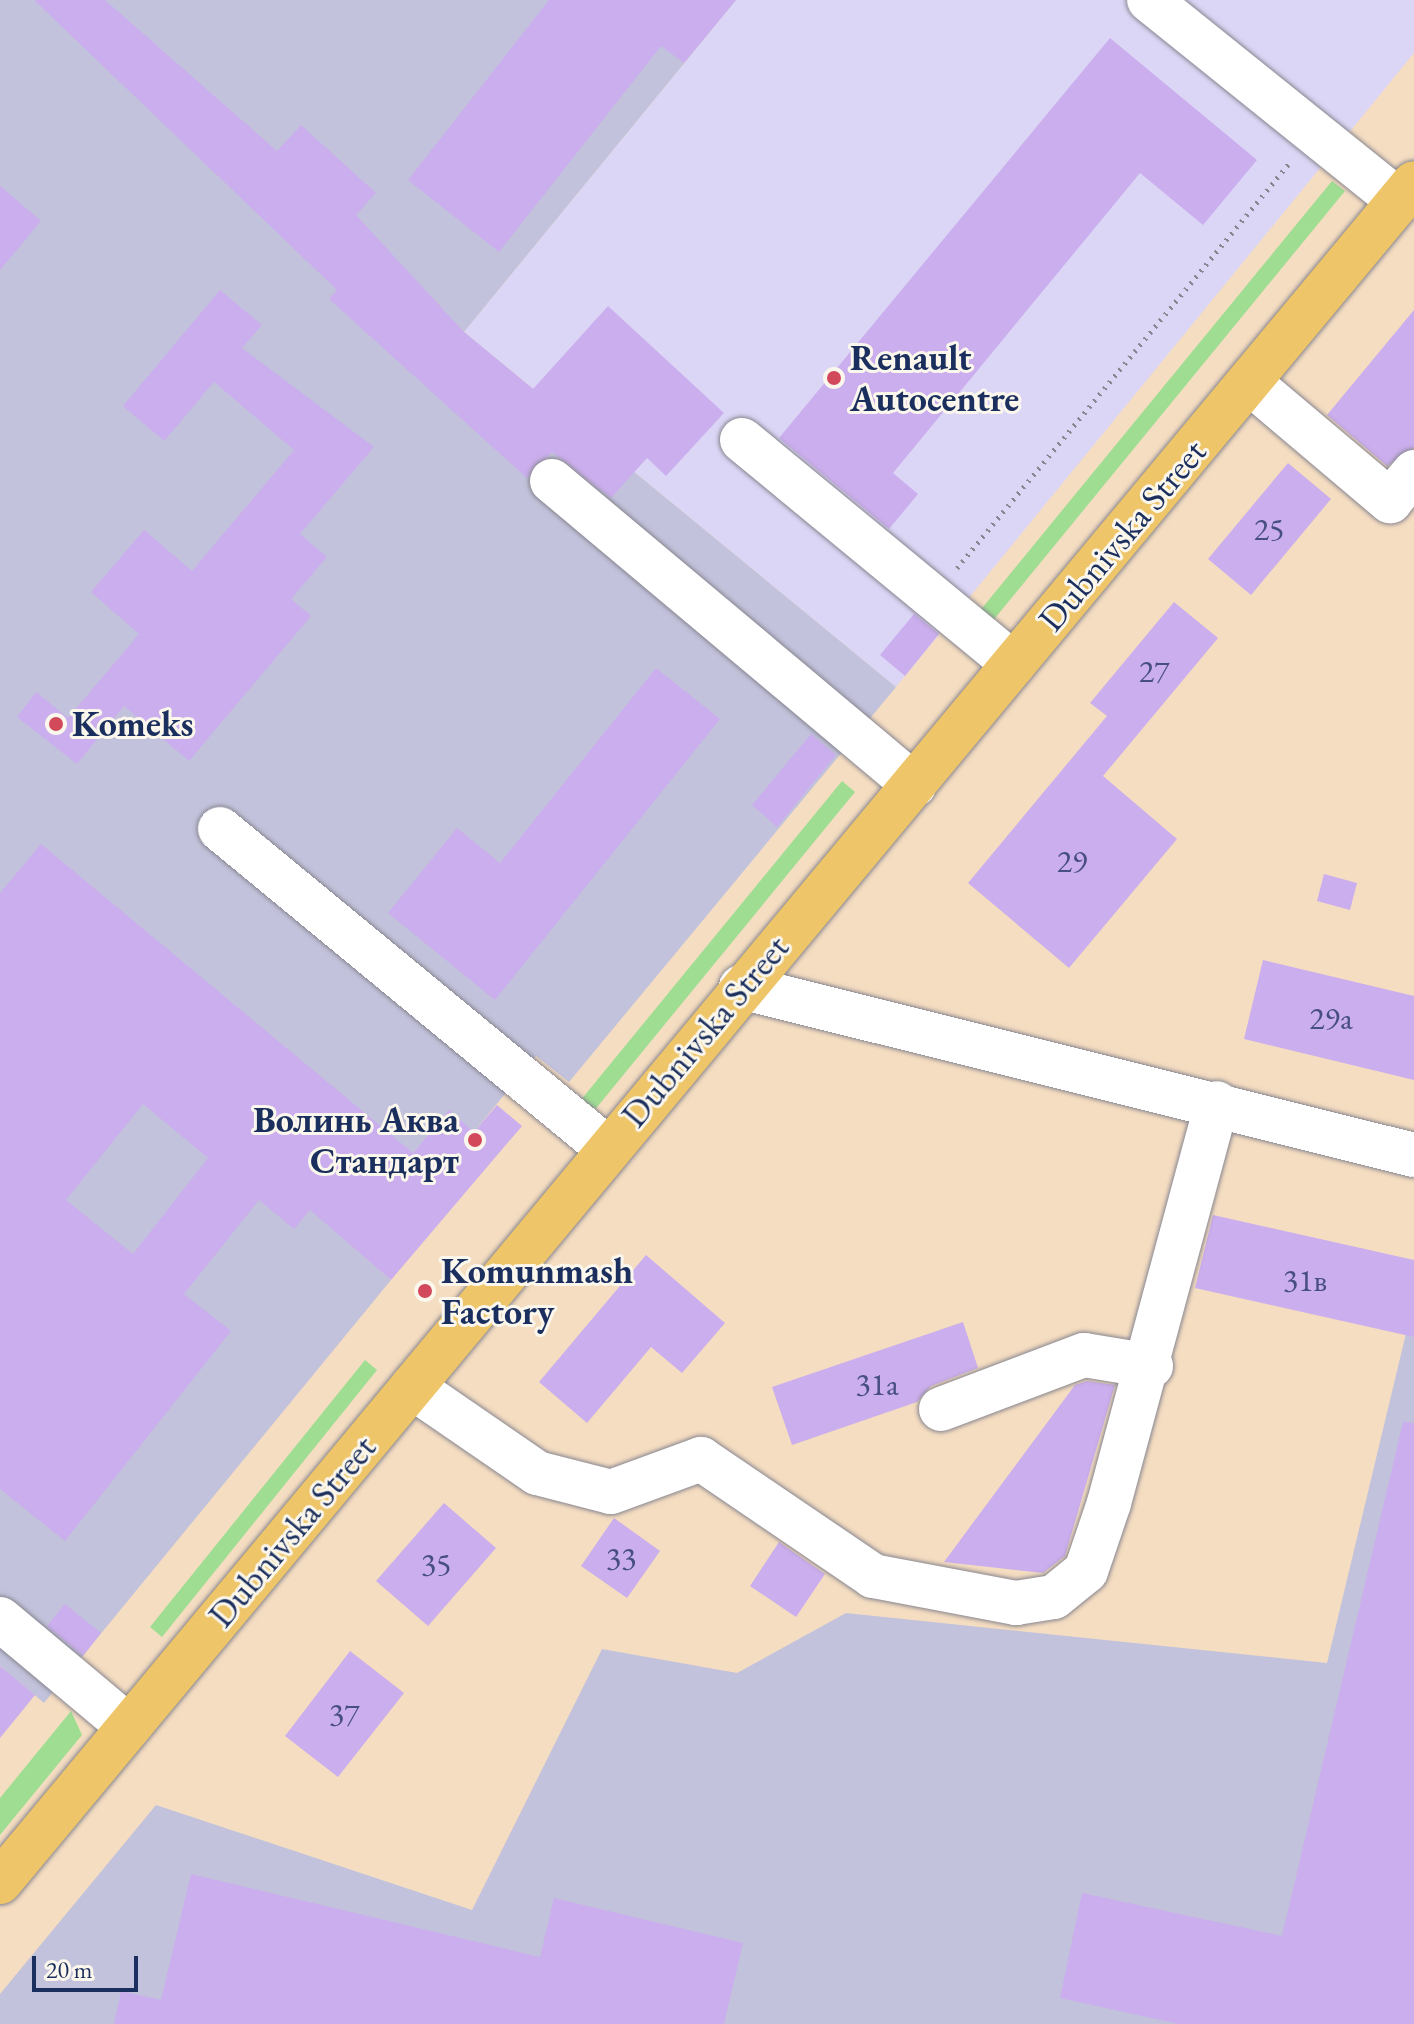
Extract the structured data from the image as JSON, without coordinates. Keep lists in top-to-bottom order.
{
  "streets": {
    "main road": ["Dubnivska Street"]
  },
  "places": [
    "Renault Autocentre",
    "Komeks",
    "Волинь Аква Стандарт",
    "Komunmash Factory"
  ],
  "house_numbers": [
    "25",
    "27",
    "29",
    "29а",
    "31в",
    "31а",
    "33",
    "35",
    "37"
  ],
  "scale_bar": "20 m"
}
